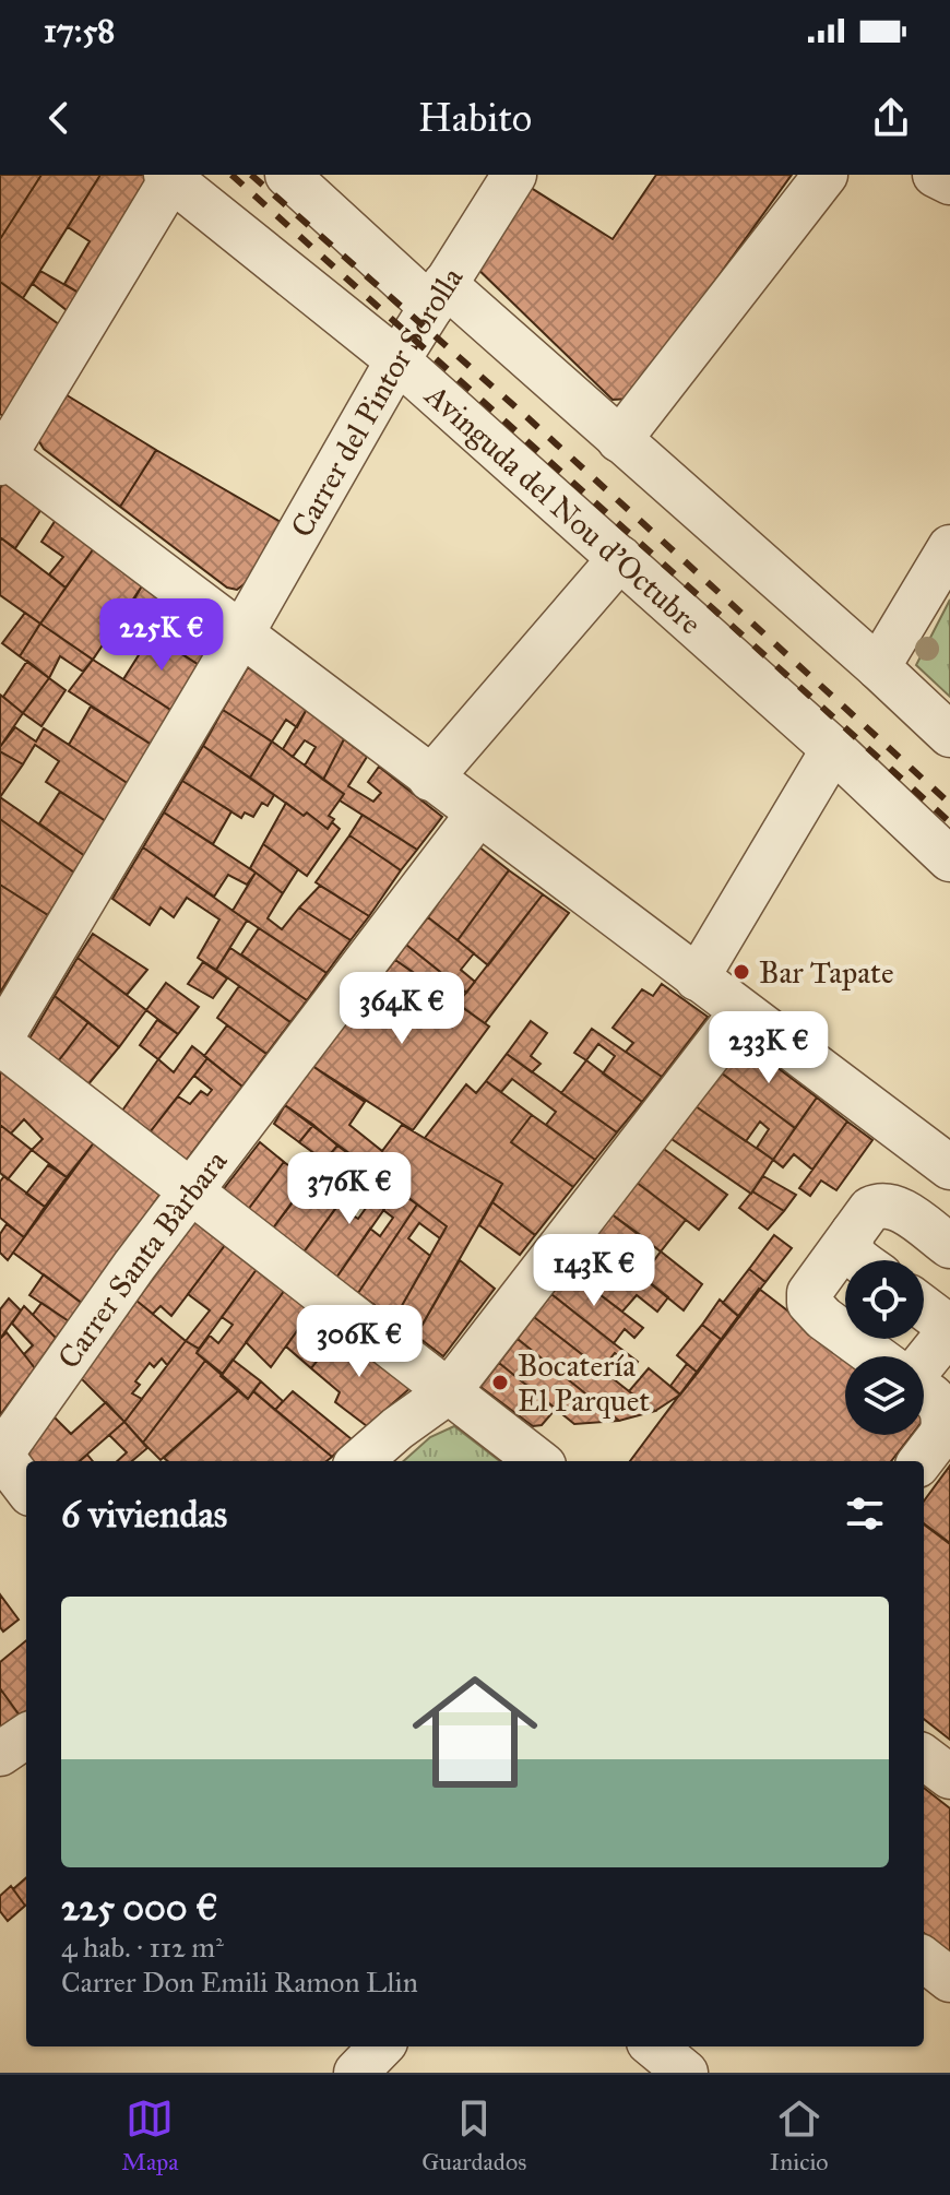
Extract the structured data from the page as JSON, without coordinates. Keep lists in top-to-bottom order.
{
  "streets": {
    "street": ["Carrer del Pintor Sorolla", "Avinguda del Nou d'Octubre", "Carrer Santa Bàrbara"]
  },
  "crossings": [
    ["Carrer del Pintor Sorolla", "Avinguda del Nou d'Octubre"]
  ],
  "places": ["Bar Tapate", "Bocatería El Parquet"],
  "page": {
    "status": "17:58",
    "header": "Habito",
    "price": [
      "225K €",
      "364K €",
      "233K €",
      "376K €",
      "143K €",
      "306K €"
    ],
    "heading": "6 viviendas",
    "list": [
      {
        "name": "225 000 €",
        "note": "4 hab. · 112 m² · Carrer Don Emili Ramon Llin"
      }
    ],
    "tabs": ["Mapa", "Guardados", "Inicio"]
  }
}
